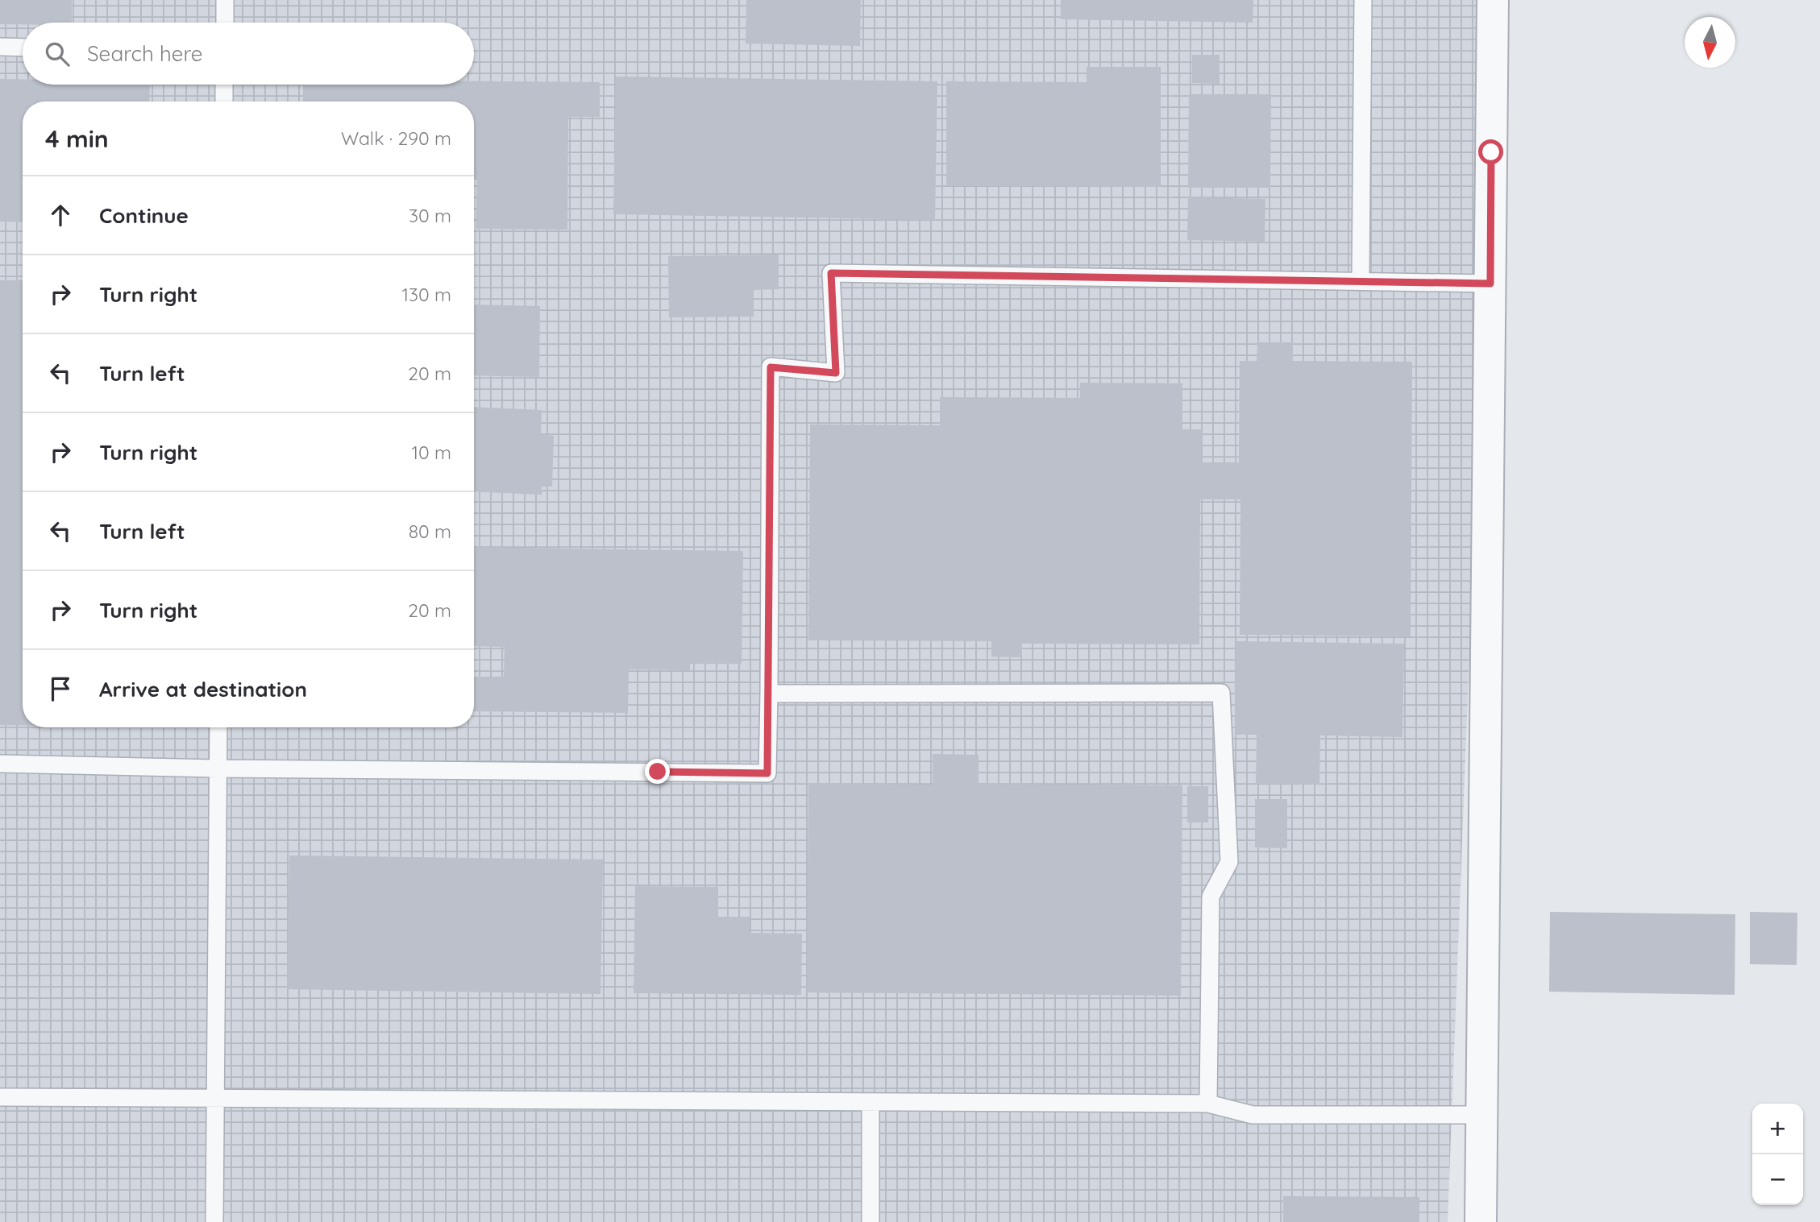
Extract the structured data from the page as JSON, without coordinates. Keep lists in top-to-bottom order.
{
  "north": "bottom",
  "page": {
    "search": "Search here",
    "heading": ["4 min", "Walk · 290 m"],
    "list": [
      ["Continue", "30 m"],
      ["Turn right", "130 m"],
      ["Turn left", "20 m"],
      ["Turn right", "10 m"],
      ["Turn left", "80 m"],
      ["Turn right", "20 m"],
      "Arrive at destination"
    ],
    "map_buttons": ["+", "−"]
  }
}
